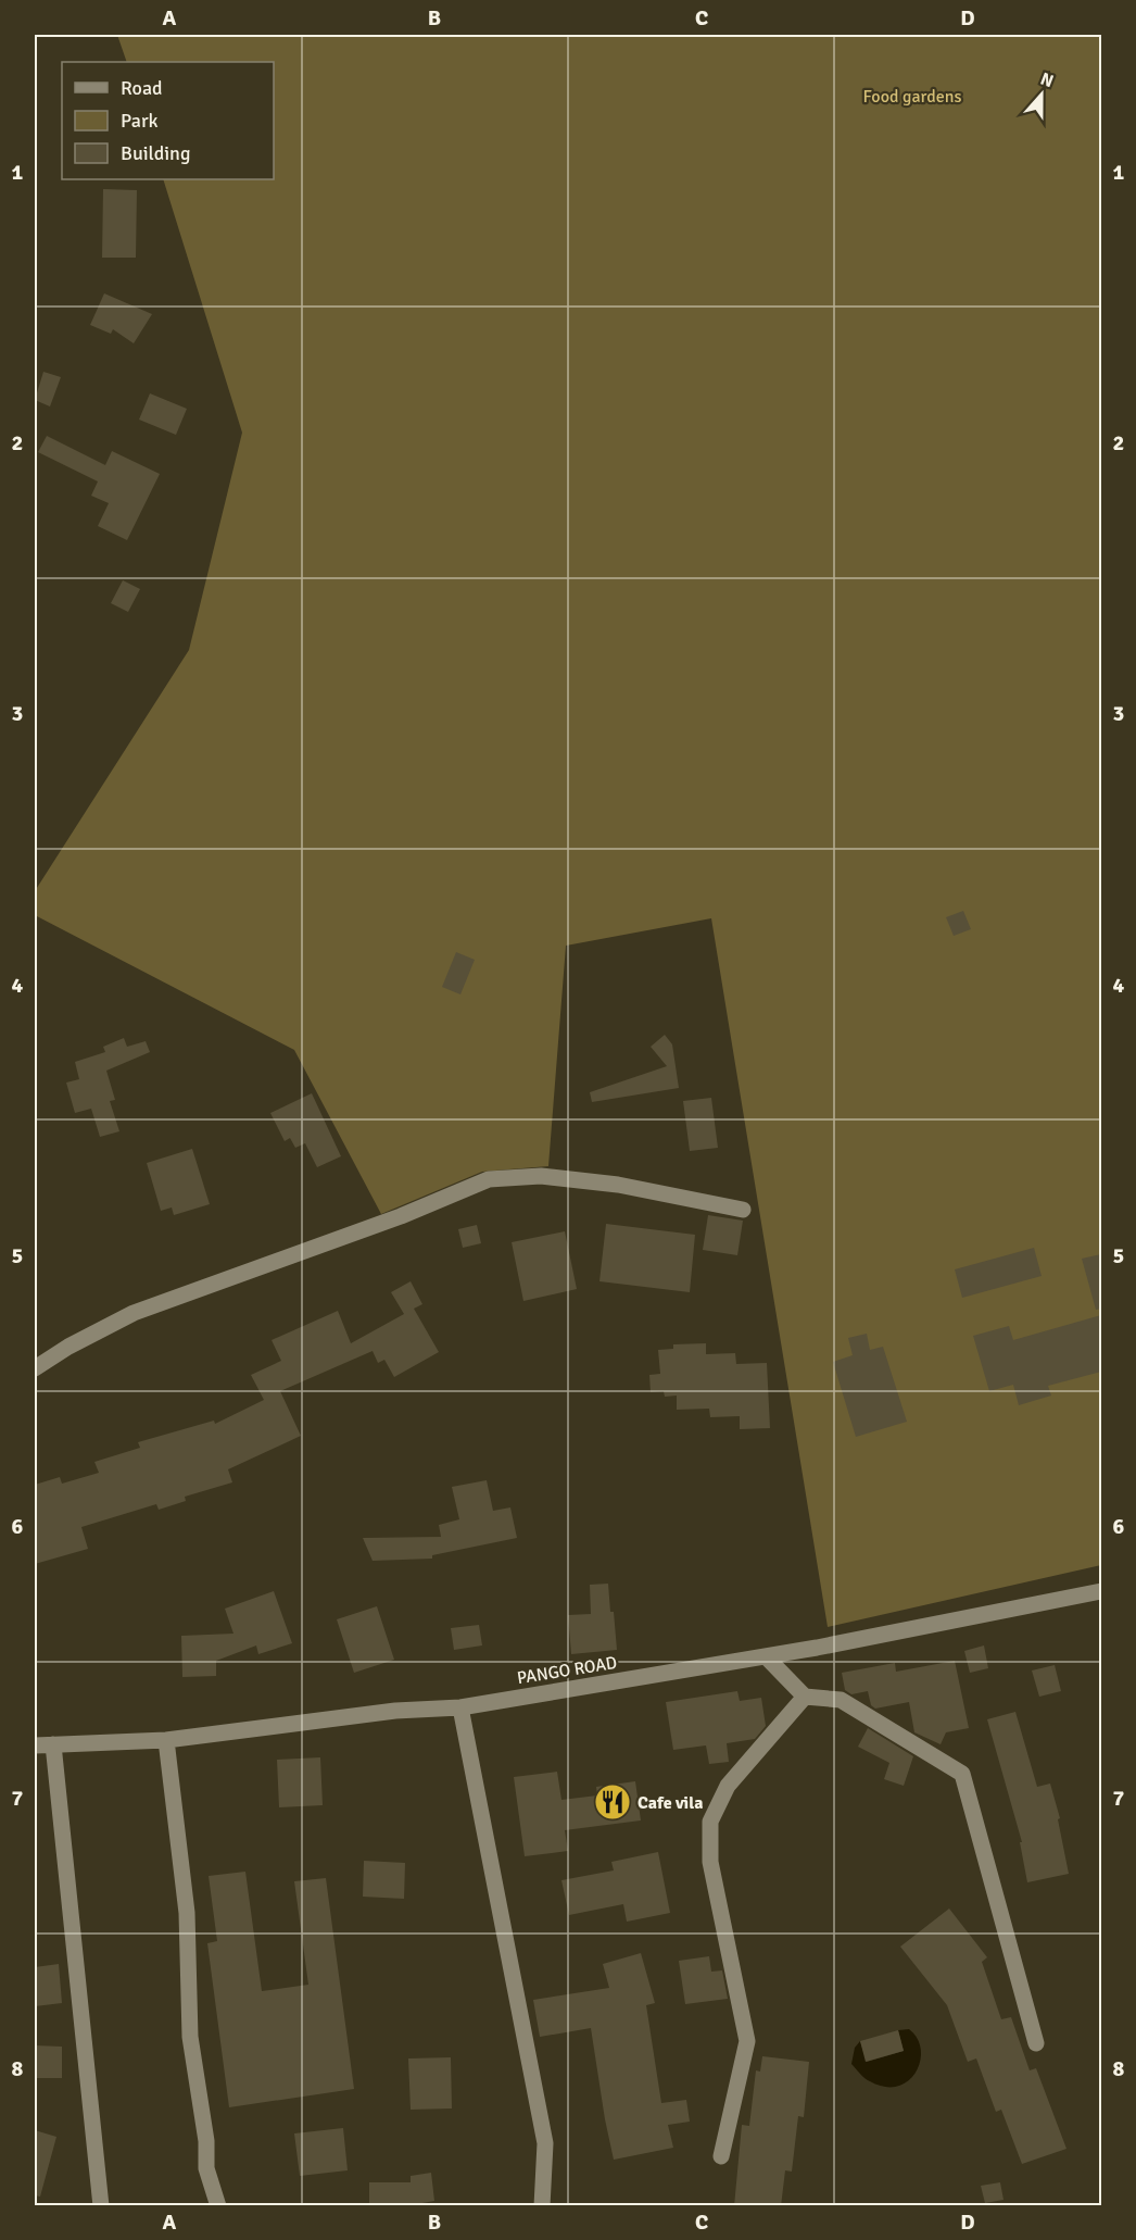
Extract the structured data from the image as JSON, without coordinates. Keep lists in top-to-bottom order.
{
  "streets": {
    "street": ["PANGO ROAD"]
  },
  "parks": ["Food gardens"],
  "places": {
    "restaurant": ["Cafe vila"]
  },
  "legend": ["Road", "Park", "Building"],
  "north": "top",
  "grid": {
    "columns": [
      "A",
      "B",
      "C",
      "D"
    ],
    "rows": [
      "1",
      "2",
      "3",
      "4",
      "5",
      "6",
      "7",
      "8"
    ]
  }
}
